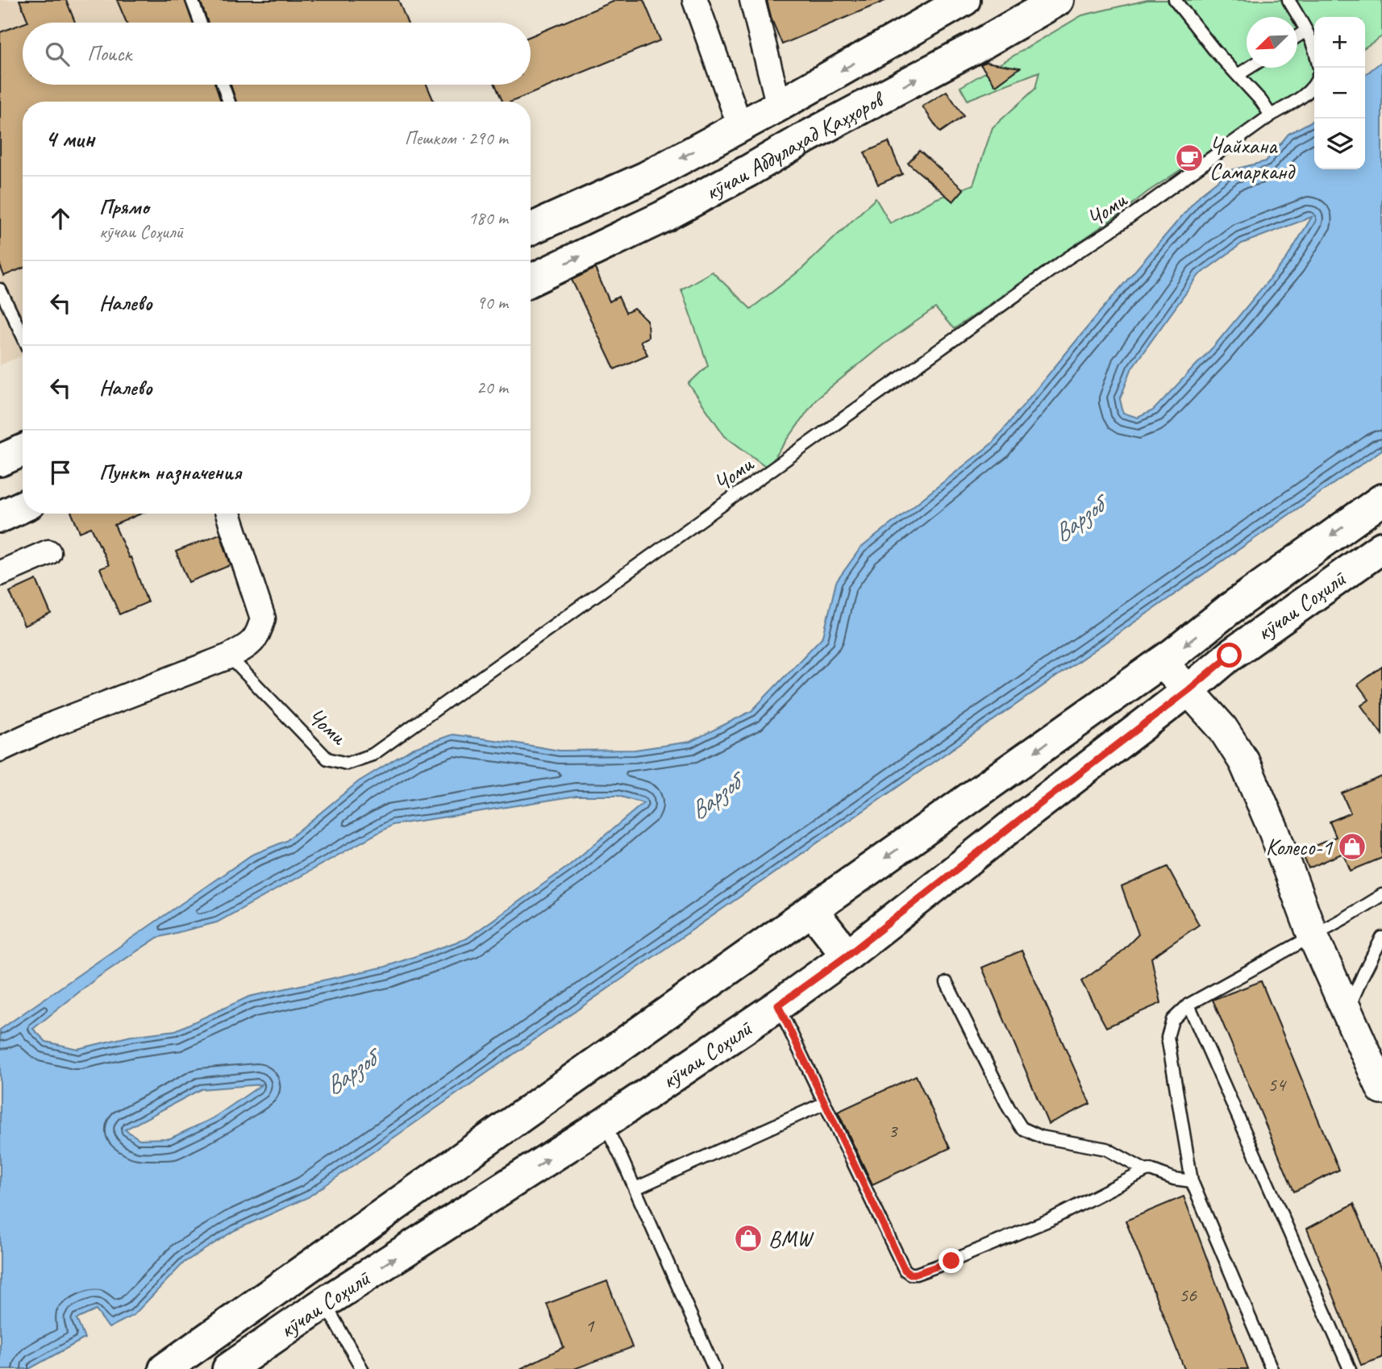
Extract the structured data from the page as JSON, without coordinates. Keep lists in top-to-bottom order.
{
  "streets": {
    "main road": ["кӯчаи Абдулаҳад Қаҳҳоров", "кӯчаи Соҳилӣ"],
    "lane": ["Чоми"]
  },
  "water": ["Варзоб"],
  "places": {
    "cafe": ["Чайхана Самарканд"],
    "shop": ["Колесо-1", "BMW"]
  },
  "house_numbers": [
    "54",
    "3",
    "56",
    "1"
  ],
  "north": "bottom left",
  "page": {
    "map_buttons": ["+", "−"],
    "search": "Поиск",
    "heading": ["4 мин", "Пешком · 290 m"],
    "list": [
      ["Прямо", "кӯчаи Соҳилӣ", "180 m"],
      ["Налево", "90 m"],
      ["Налево", "20 m"],
      "Пункт назначения"
    ]
  }
}
